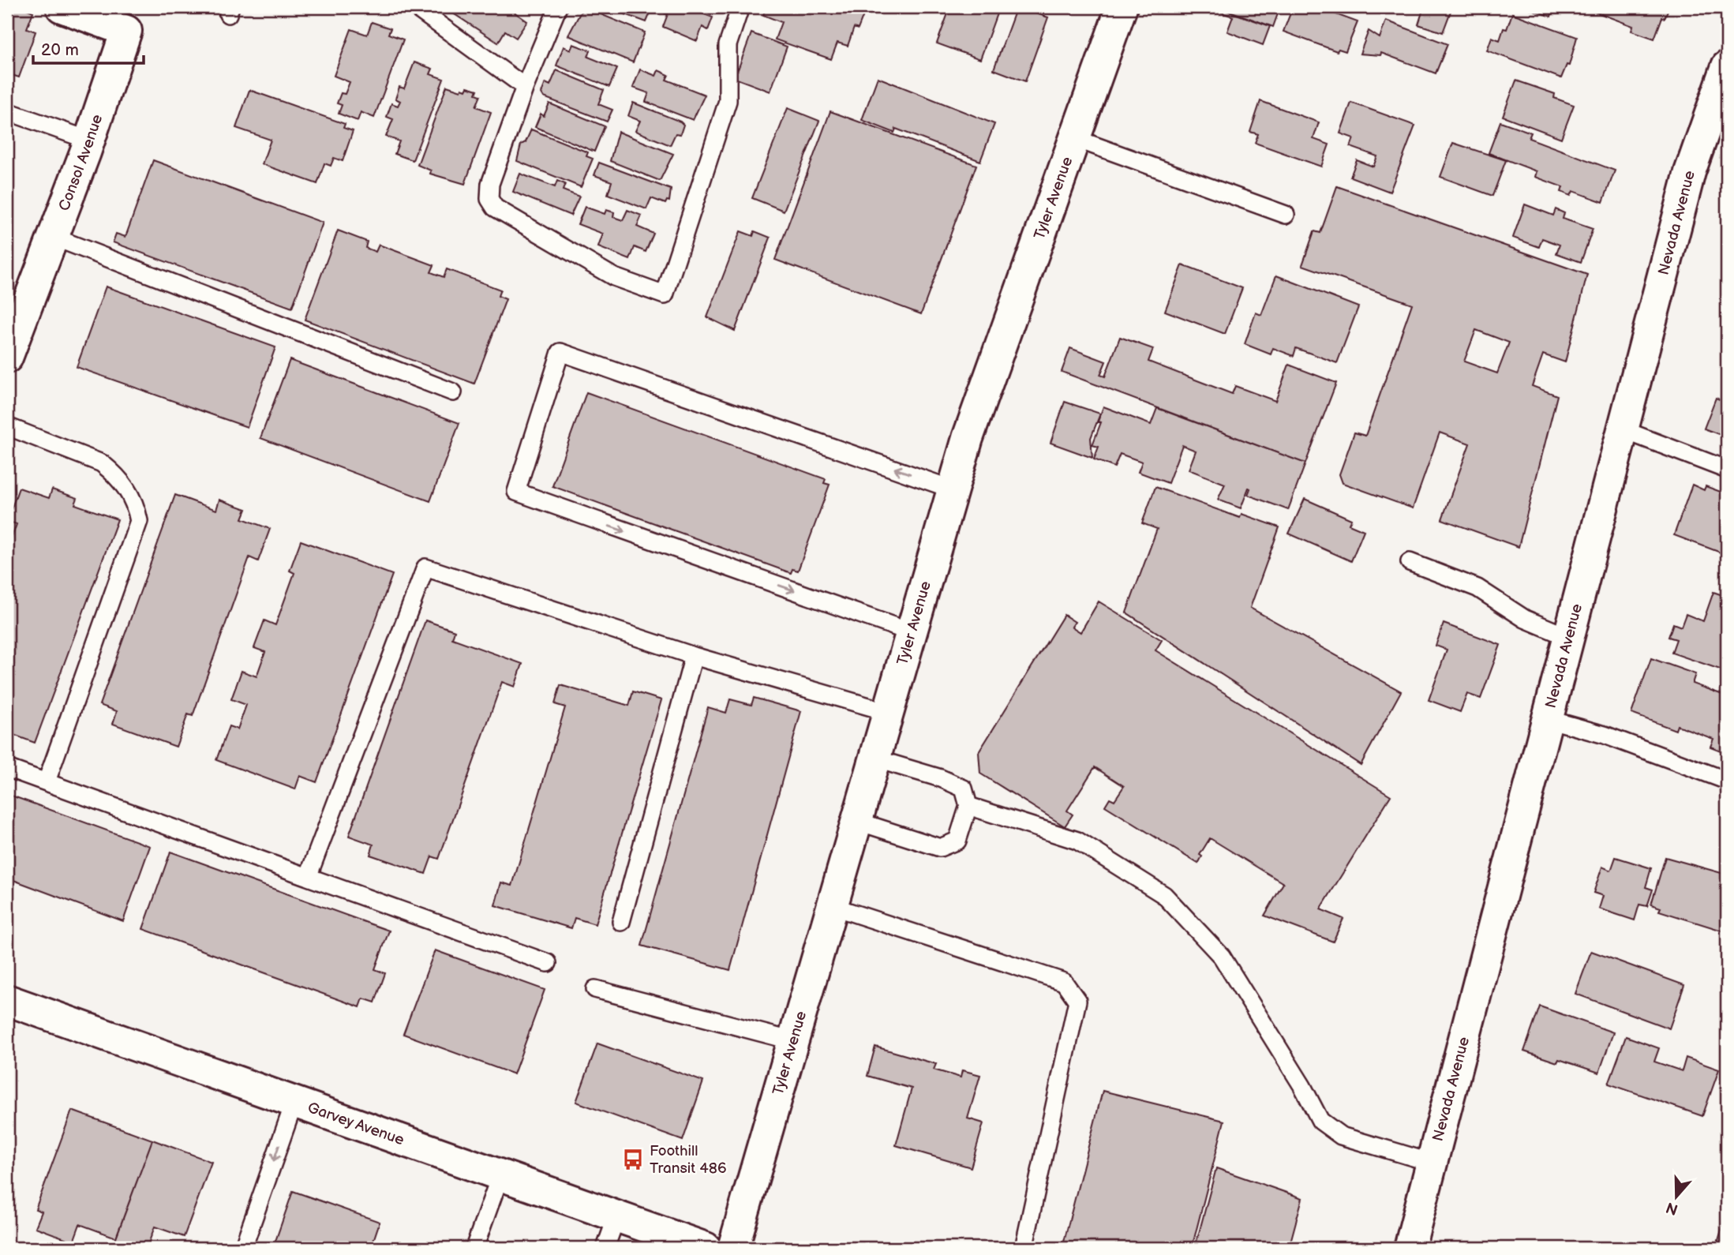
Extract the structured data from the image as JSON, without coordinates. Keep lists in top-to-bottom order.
{
  "streets": {
    "main road": [
      "Consol Avenue",
      "Tyler Avenue",
      "Nevada Avenue",
      "Garvey Avenue"
    ]
  },
  "places": {
    "bus stop": ["Foothill Transit 486"]
  },
  "scale_bar": "20 m",
  "north": "bottom"
}
